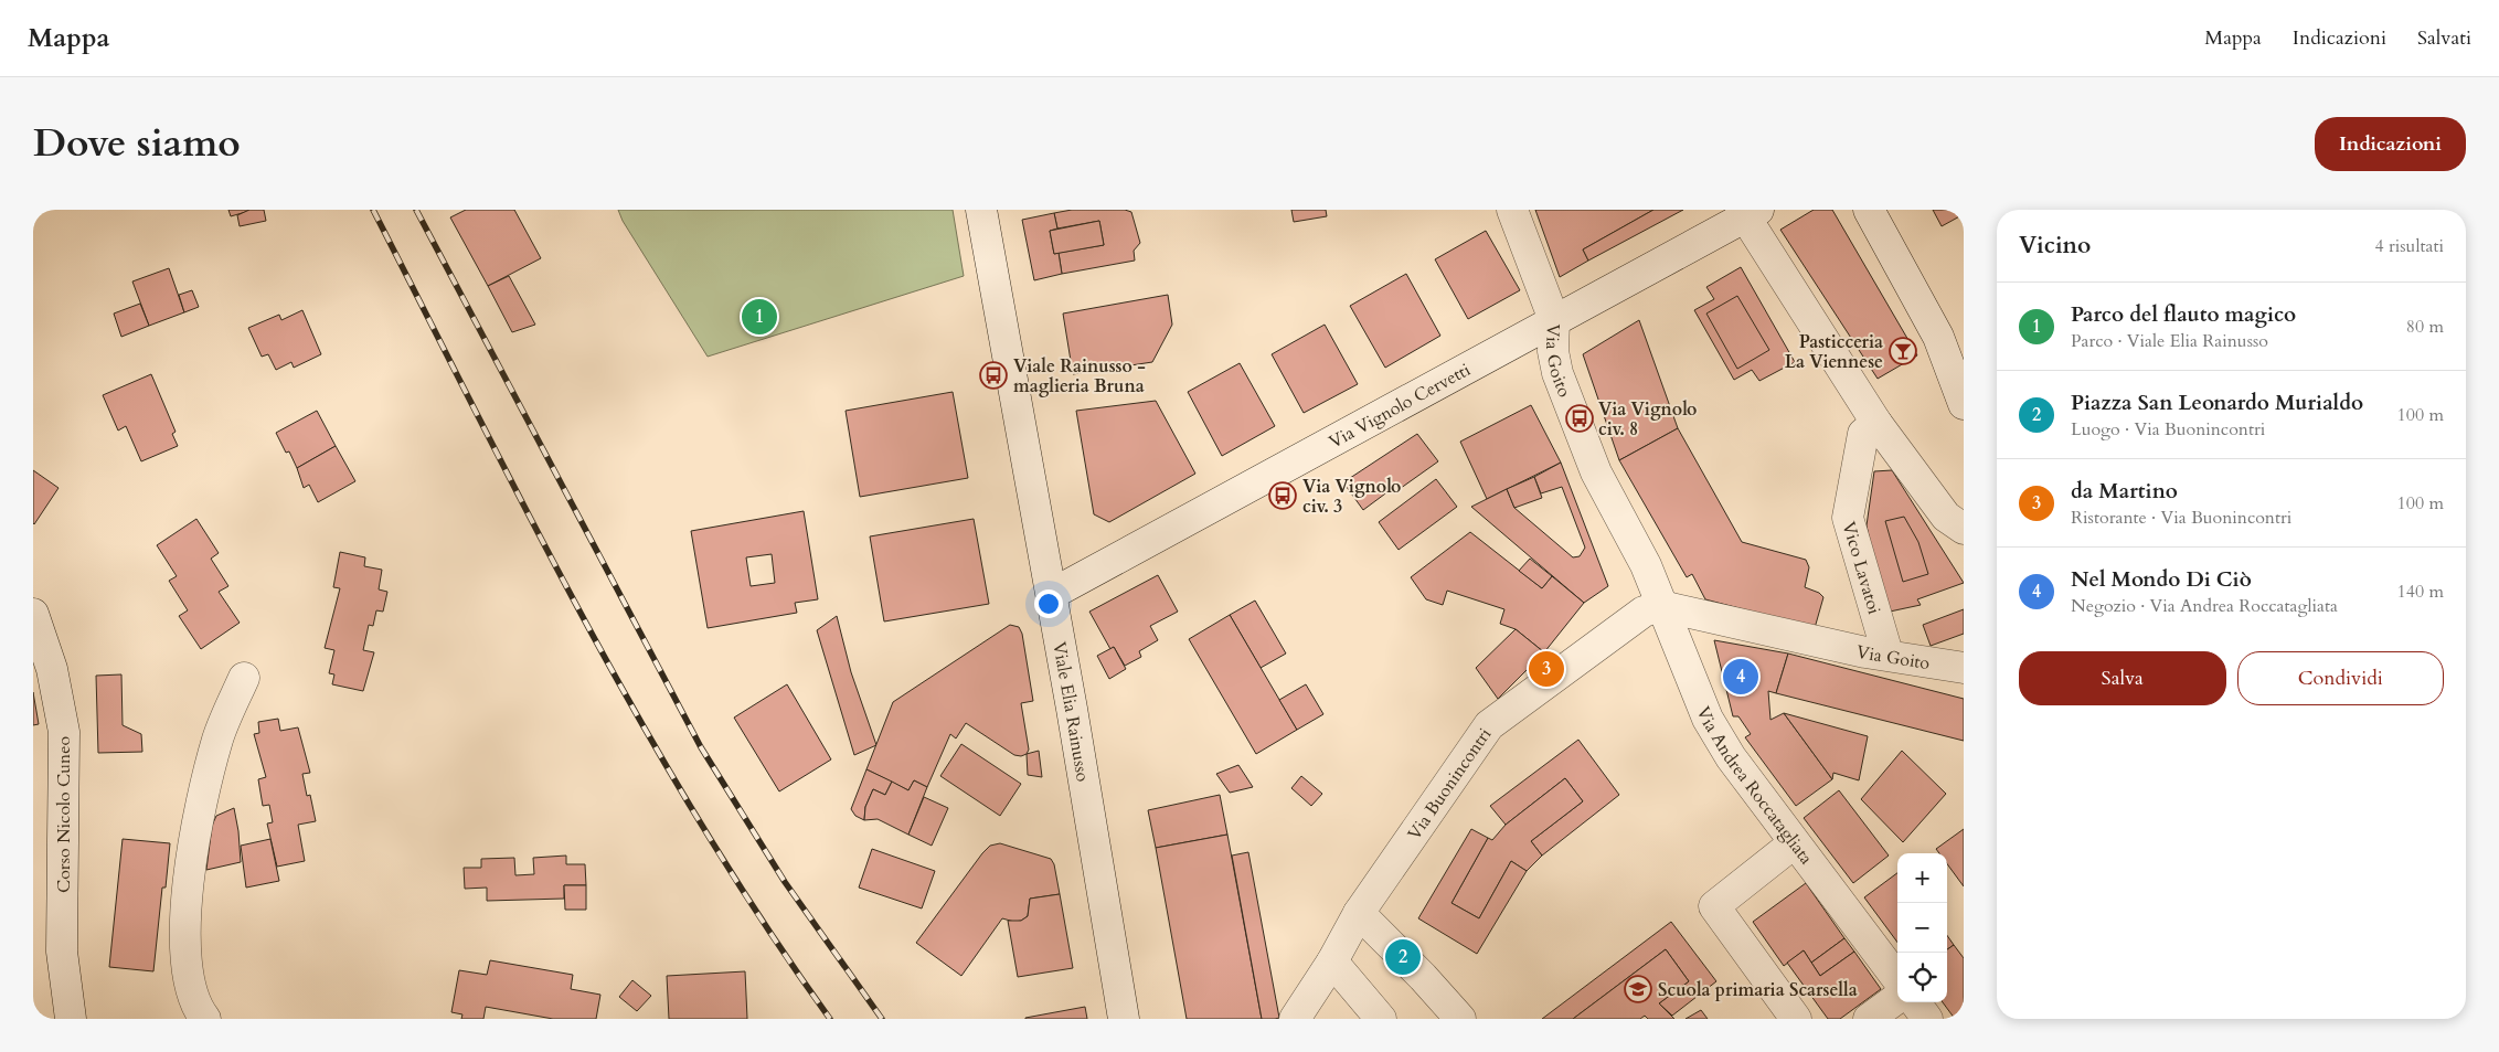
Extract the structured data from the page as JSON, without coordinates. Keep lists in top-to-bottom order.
{
  "streets": {
    "street": [
      "Via Goito",
      "Via Vignolo Cervetti",
      "Vico Lavatoi",
      "Viale Elia Rainusso",
      "Via Buonincontri",
      "Via Andrea Roccatagliata",
      "Corso Nicolo Cuneo"
    ]
  },
  "crossings": [
    ["Via Goito", "Via Vignolo Cervetti"],
    ["Via Goito", "Vico Lavatoi"],
    ["Via Goito", "Via Buonincontri"],
    ["Via Goito", "Via Andrea Roccatagliata"],
    ["Via Vignolo Cervetti", "Viale Elia Rainusso"],
    ["Via Buonincontri", "Via Andrea Roccatagliata"]
  ],
  "places": {
    "bar": ["Pasticceria La Viennese"],
    "bus stop": ["Viale Rainusso - maglieria Bruna", "Via Vignolo civ. 8", "Via Vignolo civ. 3"],
    "school or university": ["Scuola primaria Scarsella"]
  },
  "page": {
    "header": "Mappa",
    "nav": ["Mappa", "Indicazioni", "Salvati"],
    "title": "Dove siamo",
    "buttons": [
      "Indicazioni",
      ["Salva", "Condividi"]
    ],
    "heading": ["Vicino", "4 risultati"],
    "list": [
      {
        "mark": "1",
        "name": "Parco del flauto magico",
        "note": "Parco · Viale Elia Rainusso",
        "value": "80 m"
      },
      {
        "mark": "2",
        "name": "Piazza San Leonardo Murialdo",
        "note": "Luogo · Via Buonincontri",
        "value": "100 m"
      },
      {
        "mark": "3",
        "name": "da Martino",
        "note": "Ristorante · Via Buonincontri",
        "value": "100 m"
      },
      {
        "mark": "4",
        "name": "Nel Mondo Di Ciò",
        "note": "Negozio · Via Andrea Roccatagliata",
        "value": "140 m"
      }
    ],
    "pins": [
      "1",
      "3",
      "4",
      "2"
    ],
    "map_buttons": ["+", "−"]
  }
}
